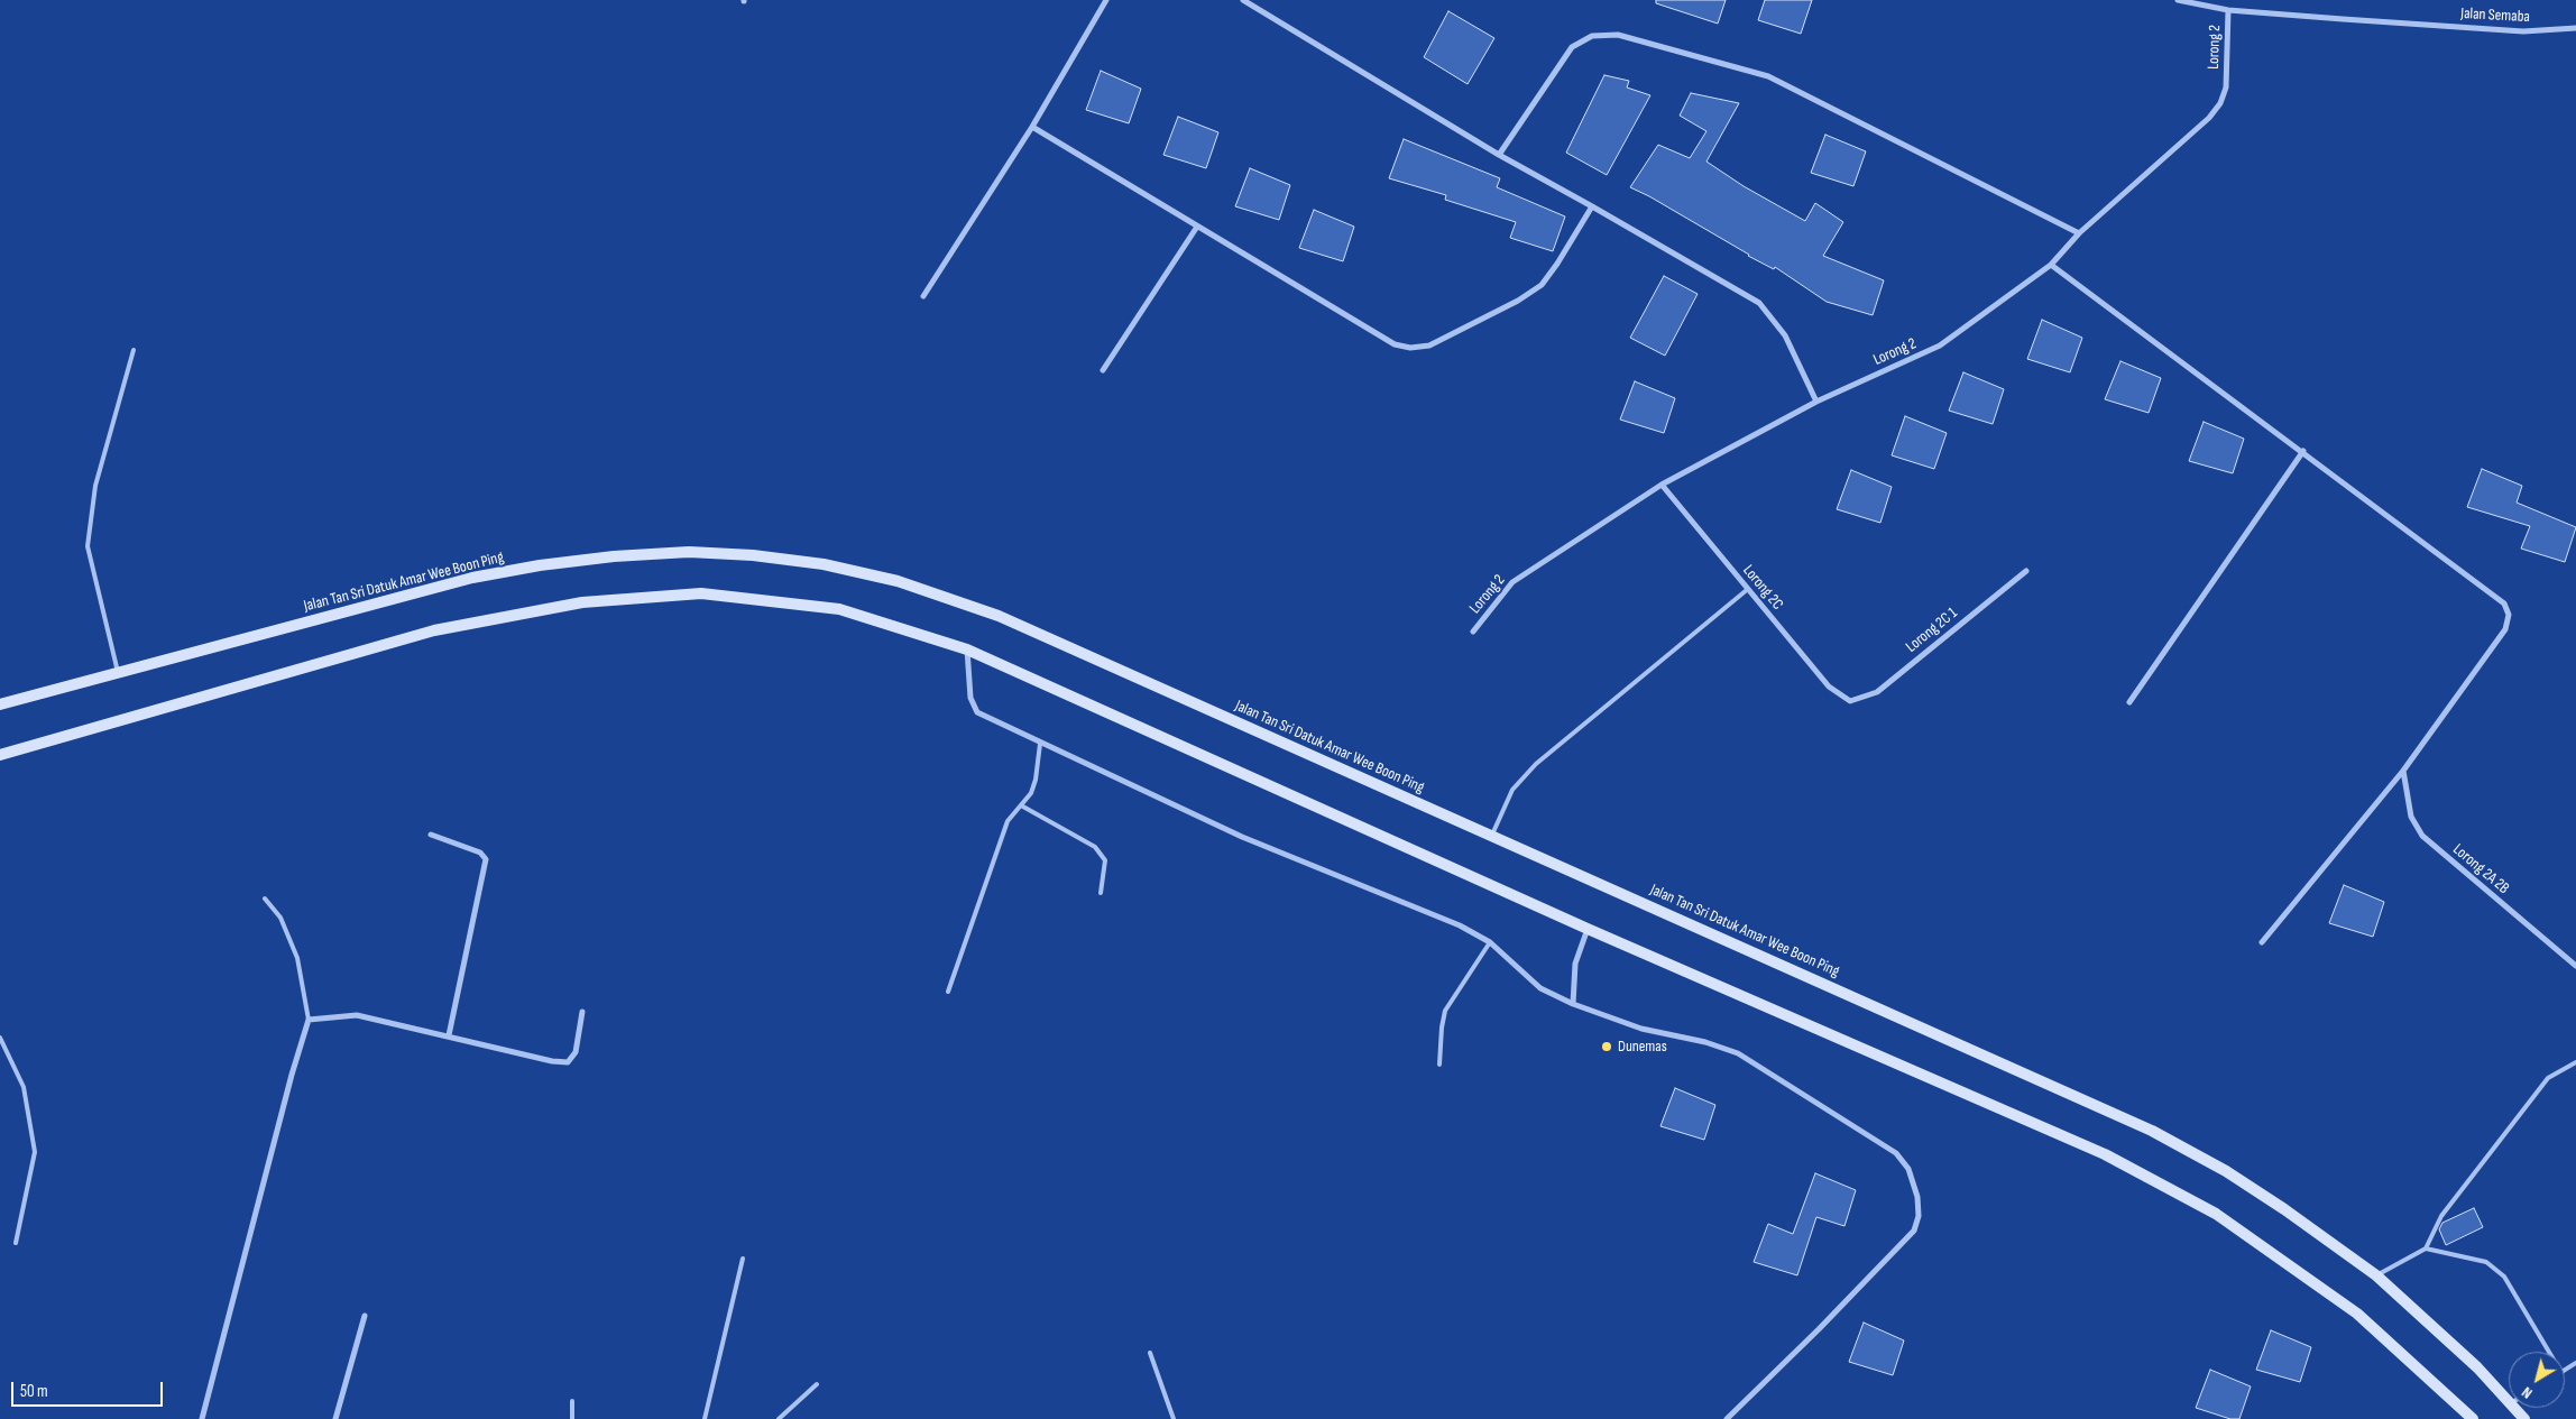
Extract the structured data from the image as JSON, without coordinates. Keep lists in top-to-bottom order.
{
  "streets": {
    "main road": ["Jalan Tan Sri Datuk Amar Wee Boon Ping"],
    "street": [
      "Jalan Semaba",
      "Lorong 2",
      "Lorong 2C",
      "Lorong 2C 1",
      "Lorong 2A 2B"
    ]
  },
  "crossings": [
    ["Jalan Semaba", "Lorong 2"],
    ["Lorong 2", "Lorong 2C"],
    ["Lorong 2C", "Lorong 2C 1"]
  ],
  "places": ["Dunemas"],
  "scale_bar": "50 m",
  "north": "bottom left"
}
